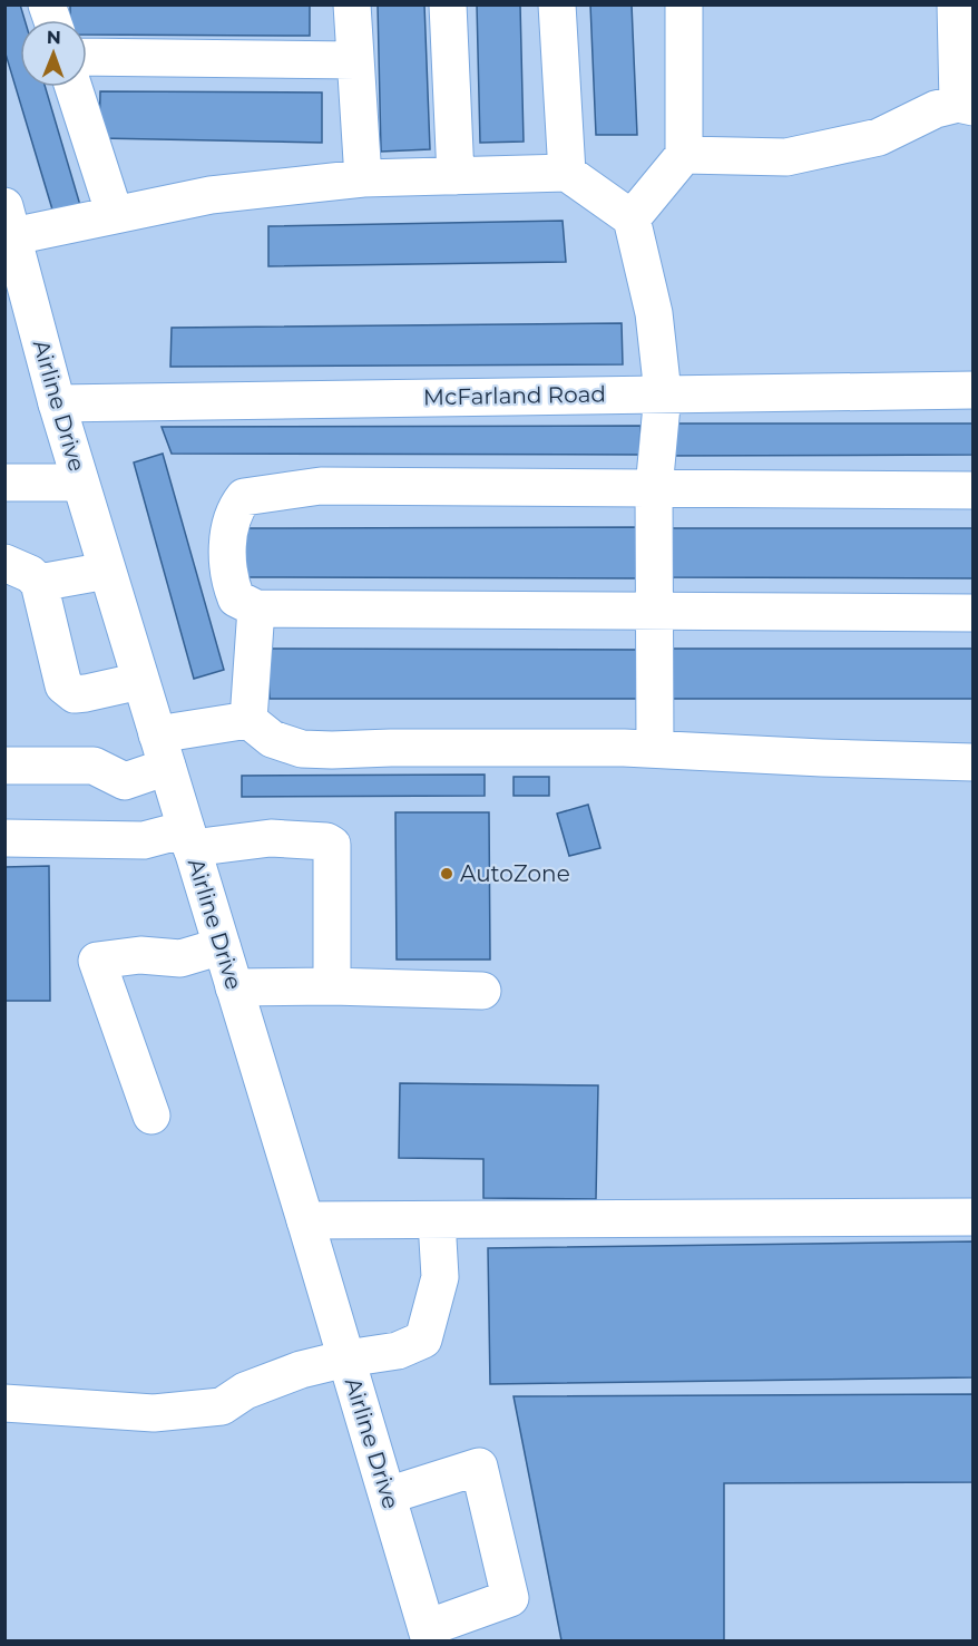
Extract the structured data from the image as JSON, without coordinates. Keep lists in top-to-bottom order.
{
  "streets": {
    "main road": ["McFarland Road", "Airline Drive"]
  },
  "crossings": [
    ["McFarland Road", "Airline Drive"]
  ],
  "places": ["AutoZone"],
  "north": "top"
}
